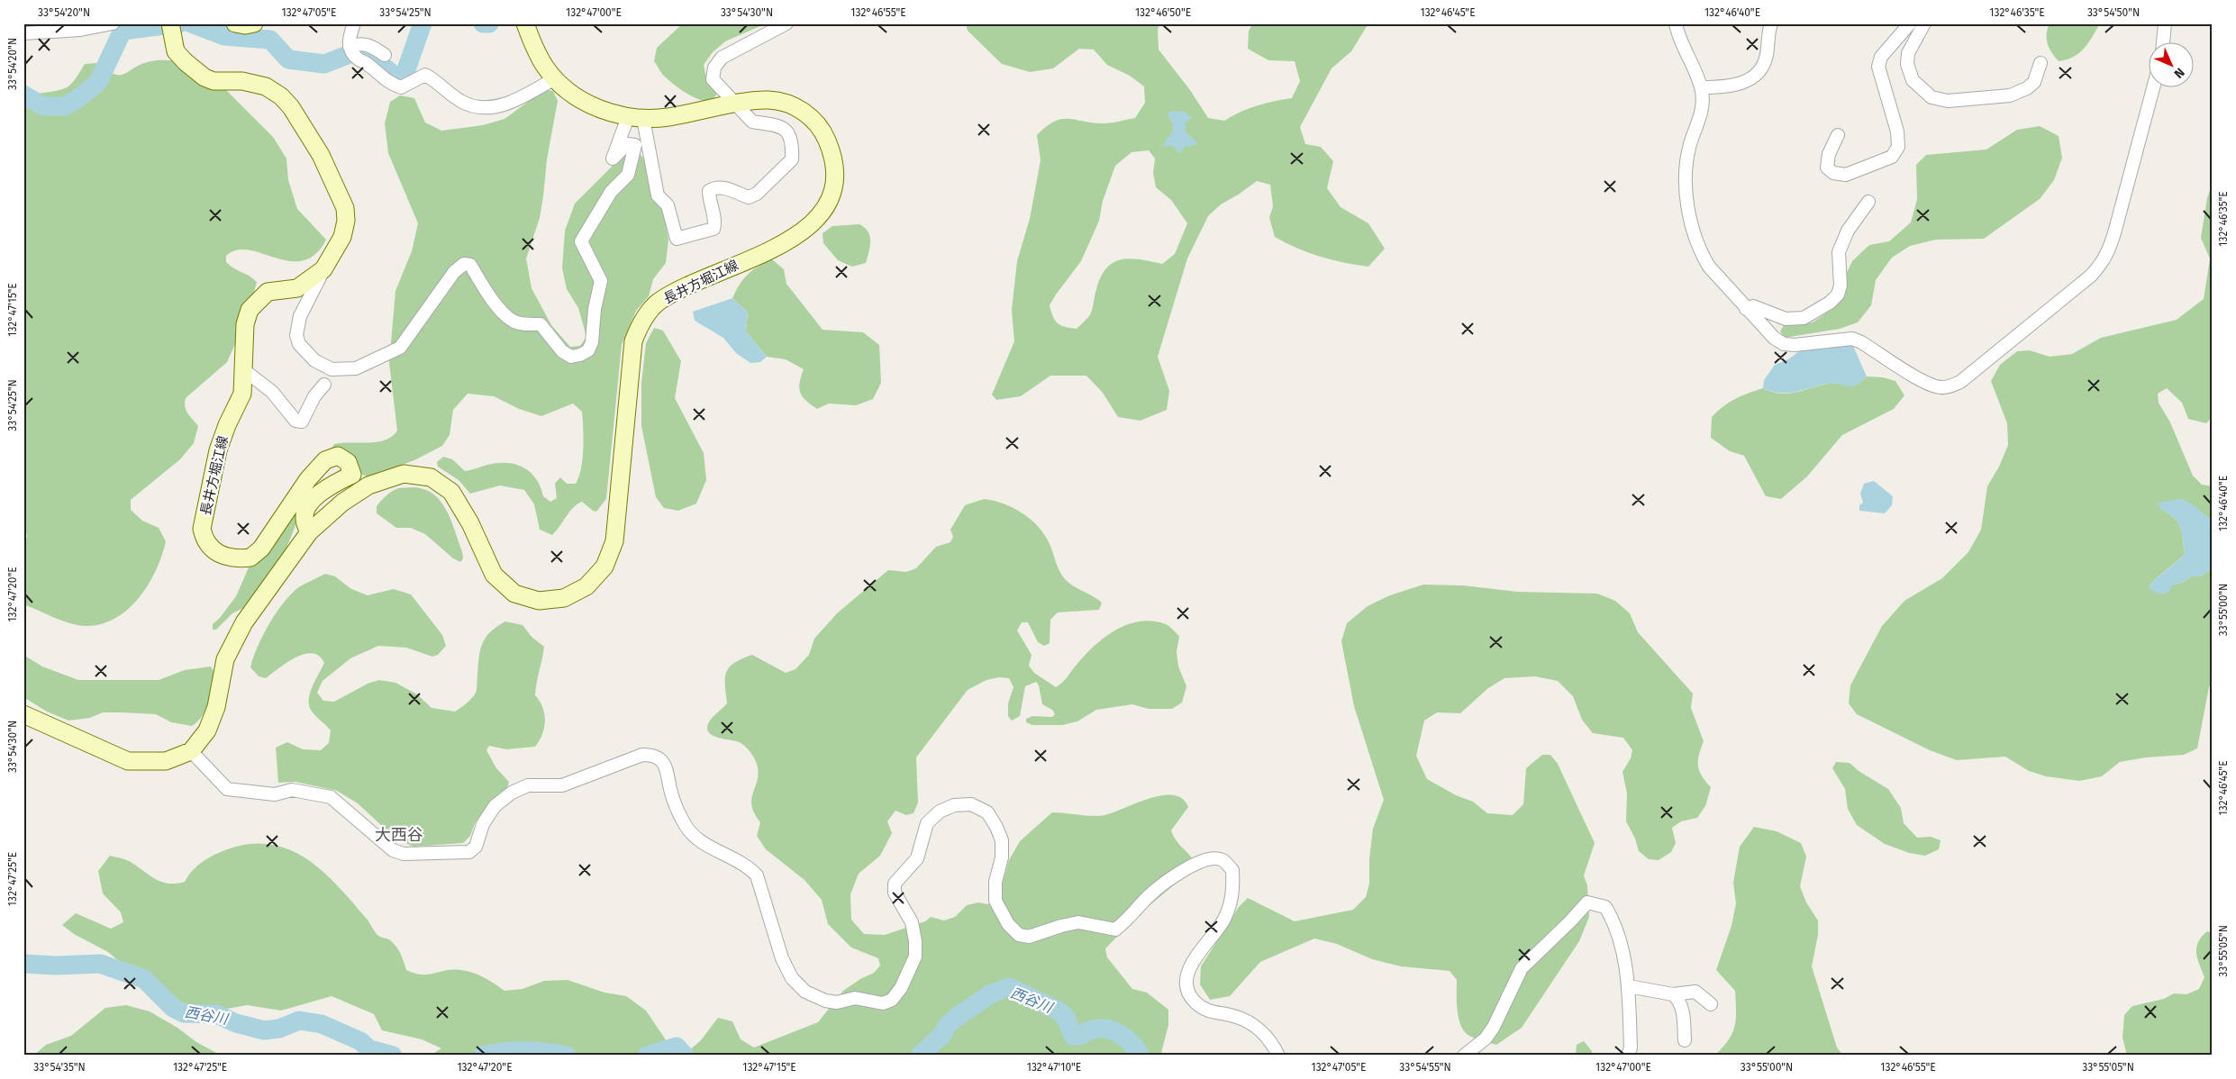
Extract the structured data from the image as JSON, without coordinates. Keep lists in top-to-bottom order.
{
  "streets": {
    "main road": ["長井方堀江線"]
  },
  "districts": ["大西谷"],
  "water": ["西谷川"],
  "north": "bottom right",
  "coordinates": [
    "33°54'20\"N",
    "132°47'05\"E",
    "33°54'25\"N",
    "132°47'00\"E",
    "33°54'30\"N",
    "132°46'55\"E",
    "132°46'50\"E",
    "132°46'45\"E",
    "132°46'40\"E",
    "132°46'35\"E",
    "33°54'50\"N",
    "132°47'15\"E",
    "132°47'20\"E",
    "33°55'00\"N",
    "132°47'25\"E",
    "33°55'05\"N",
    "33°54'35\"N",
    "132°47'10\"E",
    "33°54'55\"N"
  ]
}
